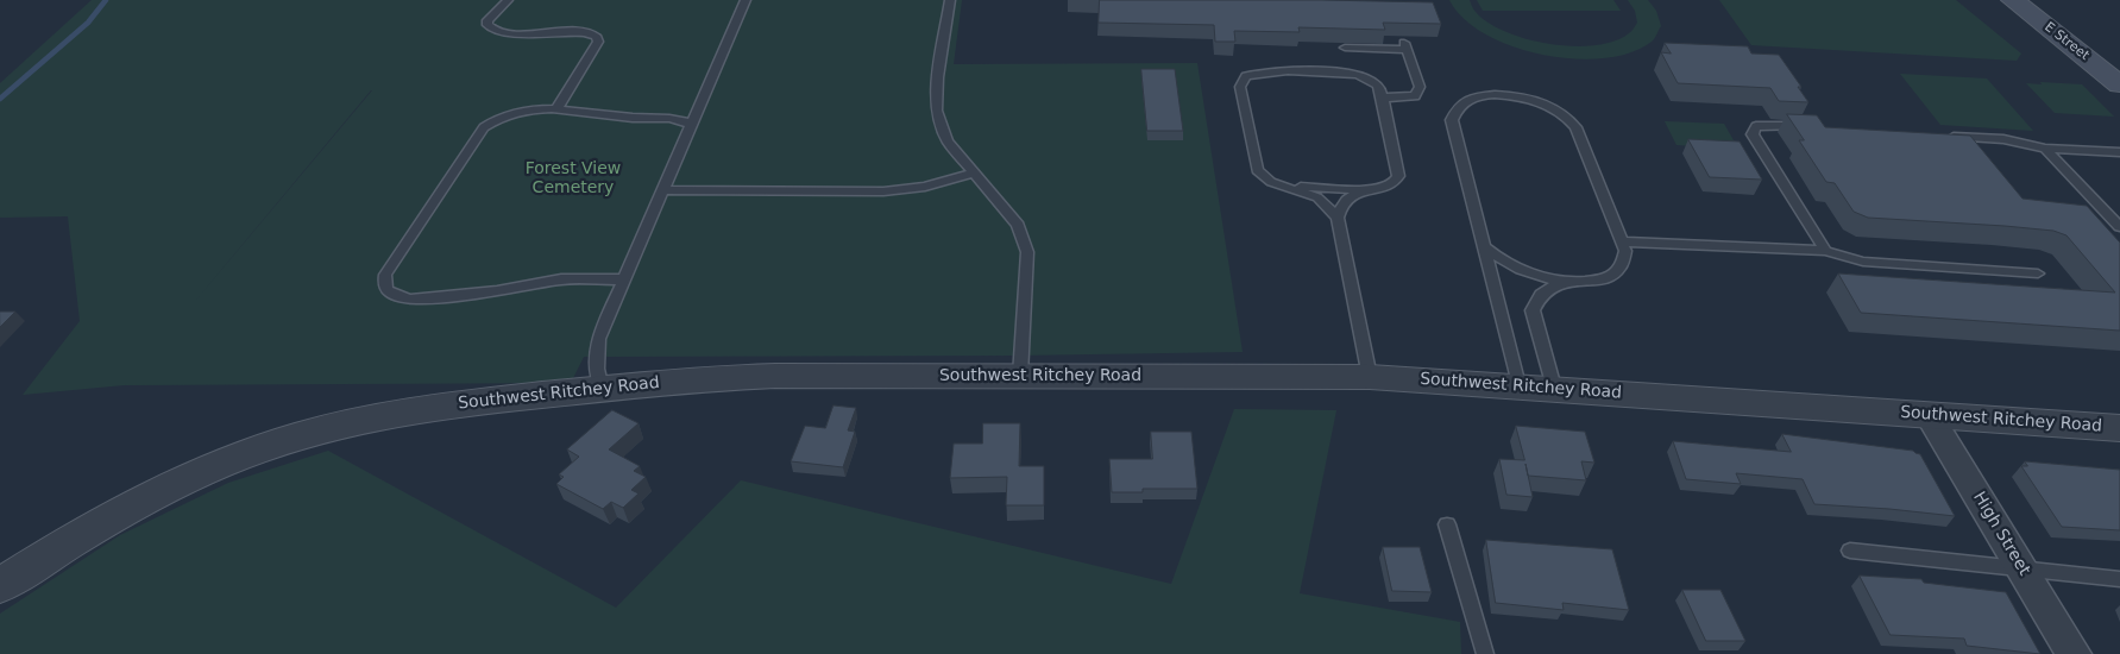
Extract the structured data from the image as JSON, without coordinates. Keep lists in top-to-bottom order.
{
  "streets": {
    "main road": ["E Street"],
    "street": ["Southwest Ritchey Road", "High Street"]
  },
  "crossings": [
    ["Southwest Ritchey Road", "High Street"]
  ],
  "parks": ["Forest View Cemetery"]
}
